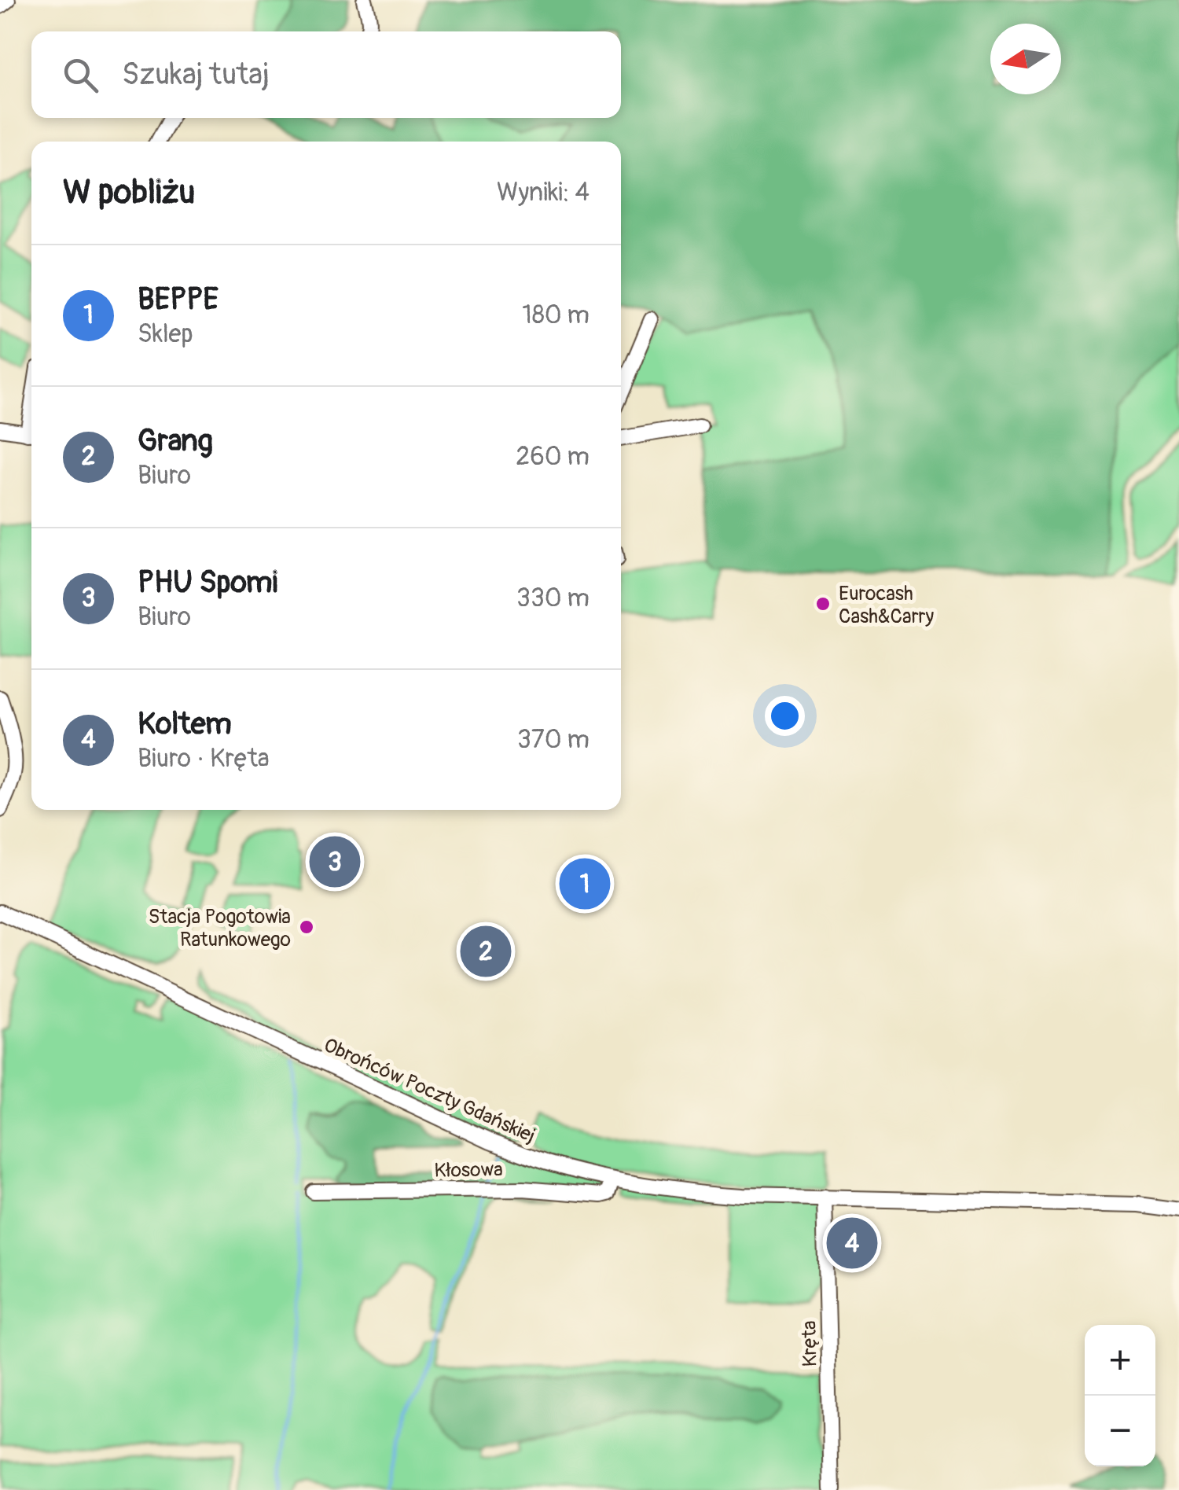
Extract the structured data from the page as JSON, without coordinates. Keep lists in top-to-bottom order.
{
  "streets": {
    "street": ["Obrońców Poczty Gdańskiej", "Kłosowa", "Kręta"]
  },
  "crossings": [
    ["Obrońców Poczty Gdańskiej", "Kłosowa"],
    ["Obrońców Poczty Gdańskiej", "Kręta"]
  ],
  "places": ["Eurocash Cash&Carry", "Stacja Pogotowia Ratunkowego"],
  "north": "left",
  "page": {
    "search": "Szukaj tutaj",
    "heading": ["W pobliżu", "Wyniki: 4"],
    "list": [
      {
        "mark": "1",
        "name": "BEPPE",
        "note": "Sklep",
        "value": "180 m"
      },
      {
        "mark": "2",
        "name": "Grang",
        "note": "Biuro",
        "value": "260 m"
      },
      {
        "mark": "3",
        "name": "PHU Spomi",
        "note": "Biuro",
        "value": "330 m"
      },
      {
        "mark": "4",
        "name": "Koltem",
        "note": "Biuro · Kręta",
        "value": "370 m"
      }
    ],
    "pins": [
      "3",
      "1",
      "2",
      "4"
    ],
    "map_buttons": ["+", "−"]
  }
}
